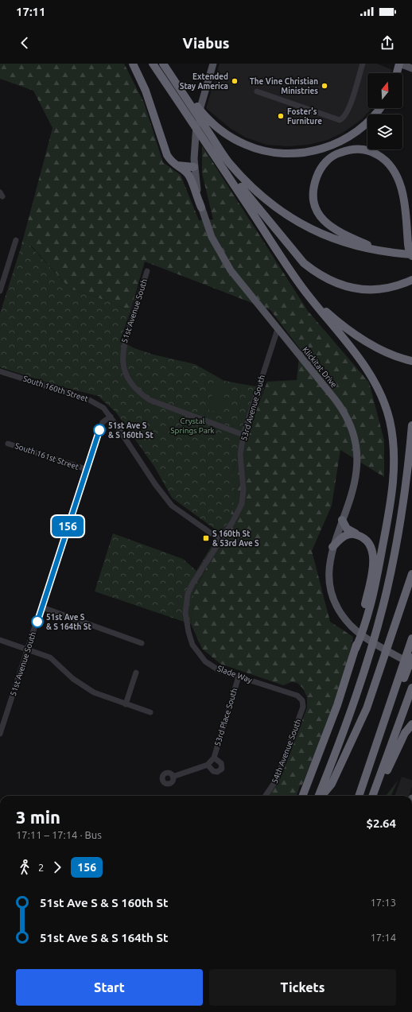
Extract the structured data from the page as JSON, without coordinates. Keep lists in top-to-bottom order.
{
  "streets": {
    "main road": ["Klickitat Drive"],
    "street": [
      "51st Avenue South",
      "South 160th Street",
      "53rd Avenue South",
      "South 161st Street",
      "Slade Way",
      "53rd Place South",
      "54th Avenue South"
    ]
  },
  "crossings": [
    ["51st Avenue South", "South 160th Street"],
    ["51st Avenue South", "53rd Avenue South"],
    ["51st Avenue South", "South 161st Street"],
    ["Klickitat Drive", "53rd Avenue South"],
    ["South 160th Street", "53rd Avenue South"],
    ["South 160th Street", "Slade Way"],
    ["53rd Avenue South", "Slade Way"],
    ["Slade Way", "53rd Place South"],
    ["Slade Way", "54th Avenue South"]
  ],
  "parks": ["Crystal Springs Park"],
  "places": {
    "other": [
      "Extended Stay America",
      "The Vine Christian Ministries",
      "Foster's Furniture",
      "51st Ave S & S 160th St",
      "51st Ave S & S 164th St"
    ],
    "transit": ["S 160th St & 53rd Ave S"]
  },
  "lines": ["bus line 156"],
  "north": "top",
  "page": {
    "status": "17:11",
    "header": "Viabus",
    "on_map": "156",
    "heading": ["3 min", "17:11 – 17:14 · Bus", "$2.64"],
    "legs": ["2", "156"],
    "list": [
      {
        "name": "51st Ave S & S 160th St",
        "value": "17:13"
      },
      {
        "name": "51st Ave S & S 164th St",
        "value": "17:14"
      }
    ],
    "buttons": ["Start", "Tickets"]
  }
}
